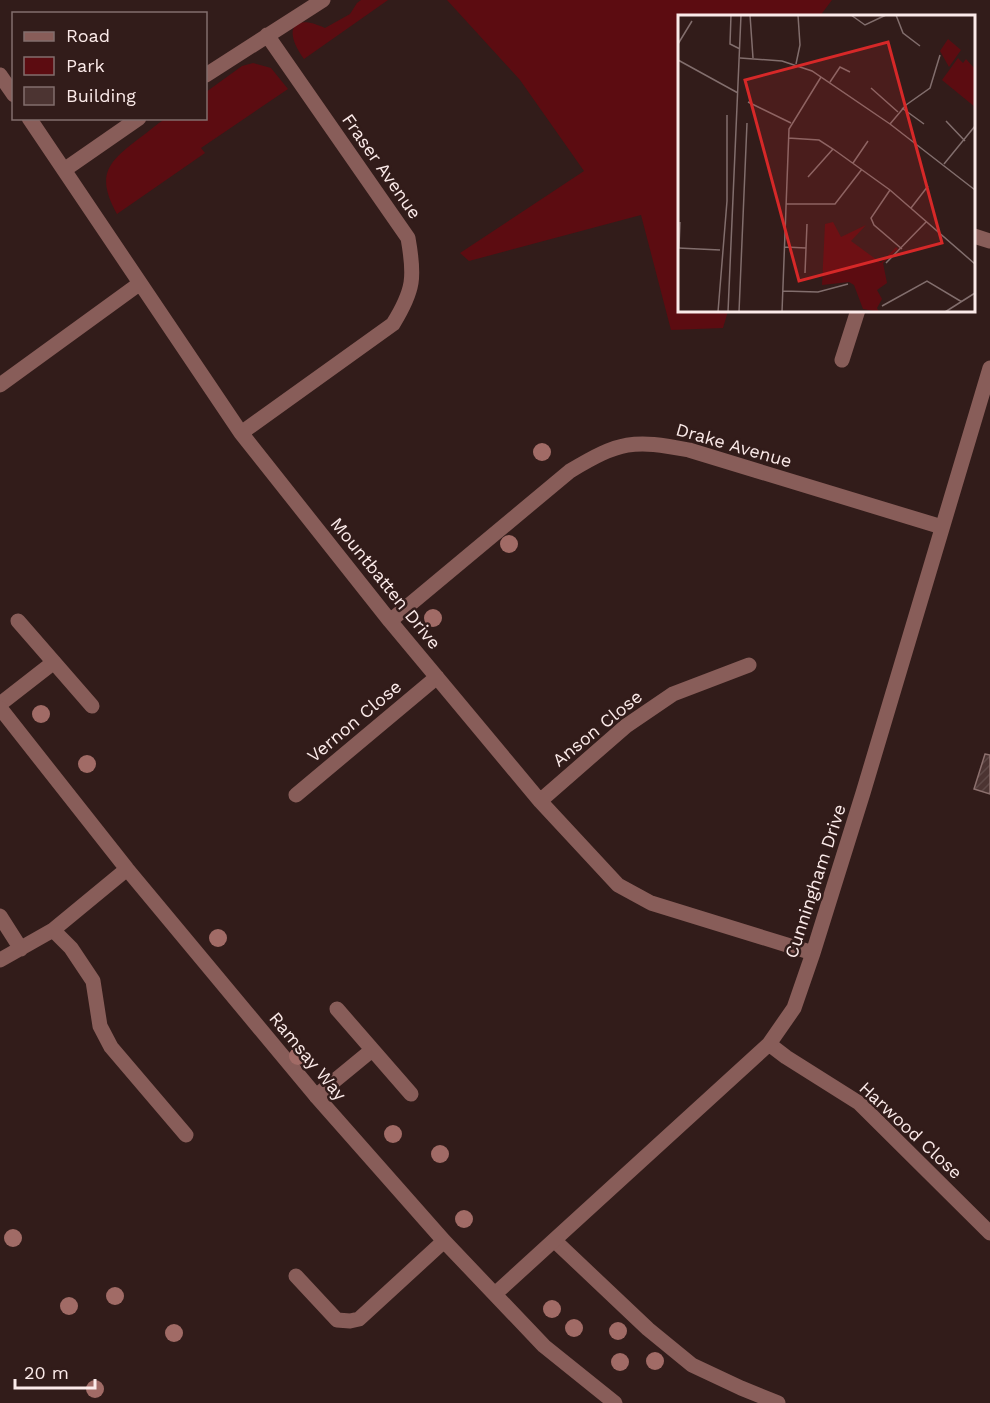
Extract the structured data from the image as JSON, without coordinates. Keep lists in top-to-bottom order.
{
  "streets": {
    "street": [
      "Fraser Avenue",
      "Drake Avenue",
      "Mountbatten Drive",
      "Vernon Close",
      "Anson Close",
      "Cunningham Drive",
      "Ramsay Way",
      "Harwood Close"
    ]
  },
  "crossings": [
    ["Fraser Avenue", "Mountbatten Drive"],
    ["Drake Avenue", "Mountbatten Drive"],
    ["Drake Avenue", "Cunningham Drive"],
    ["Mountbatten Drive", "Vernon Close"],
    ["Mountbatten Drive", "Anson Close"],
    ["Mountbatten Drive", "Cunningham Drive"],
    ["Cunningham Drive", "Ramsay Way"],
    ["Cunningham Drive", "Harwood Close"]
  ],
  "legend": ["Road", "Park", "Building"],
  "scale_bar": "20 m"
}
